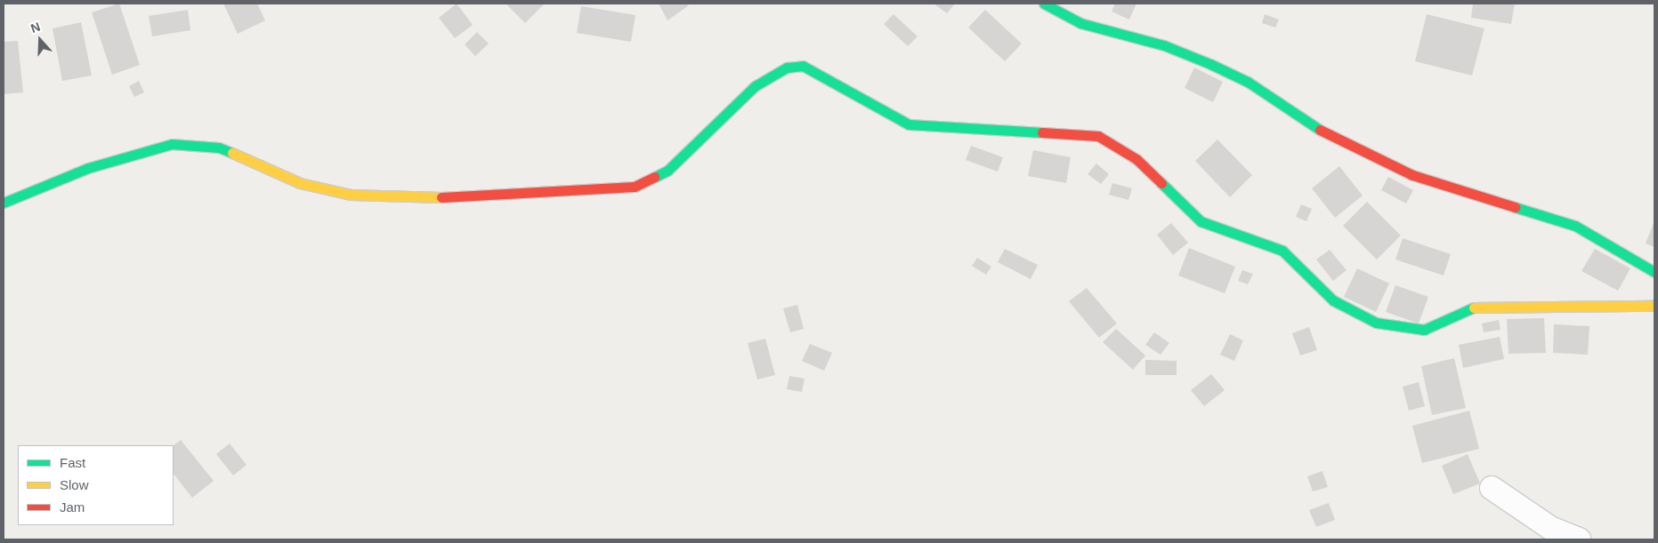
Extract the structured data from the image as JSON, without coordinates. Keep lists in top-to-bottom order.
{
  "legend": ["Fast", "Slow", "Jam"],
  "north": "top"
}
